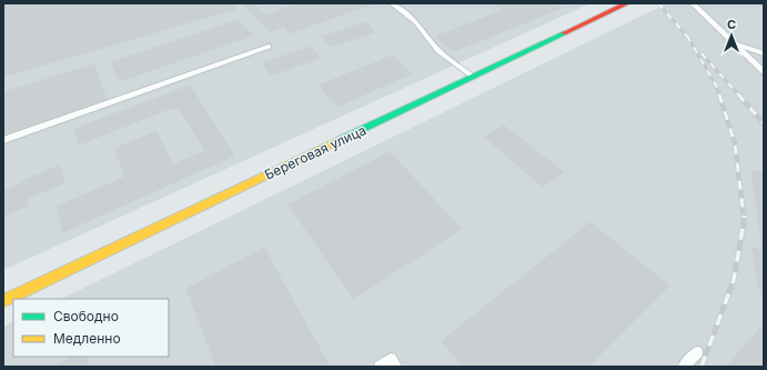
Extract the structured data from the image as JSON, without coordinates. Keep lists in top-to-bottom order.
{
  "streets": {
    "street": ["Береговая улица"]
  },
  "legend": ["Свободно", "Медленно"],
  "north": "top"
}
